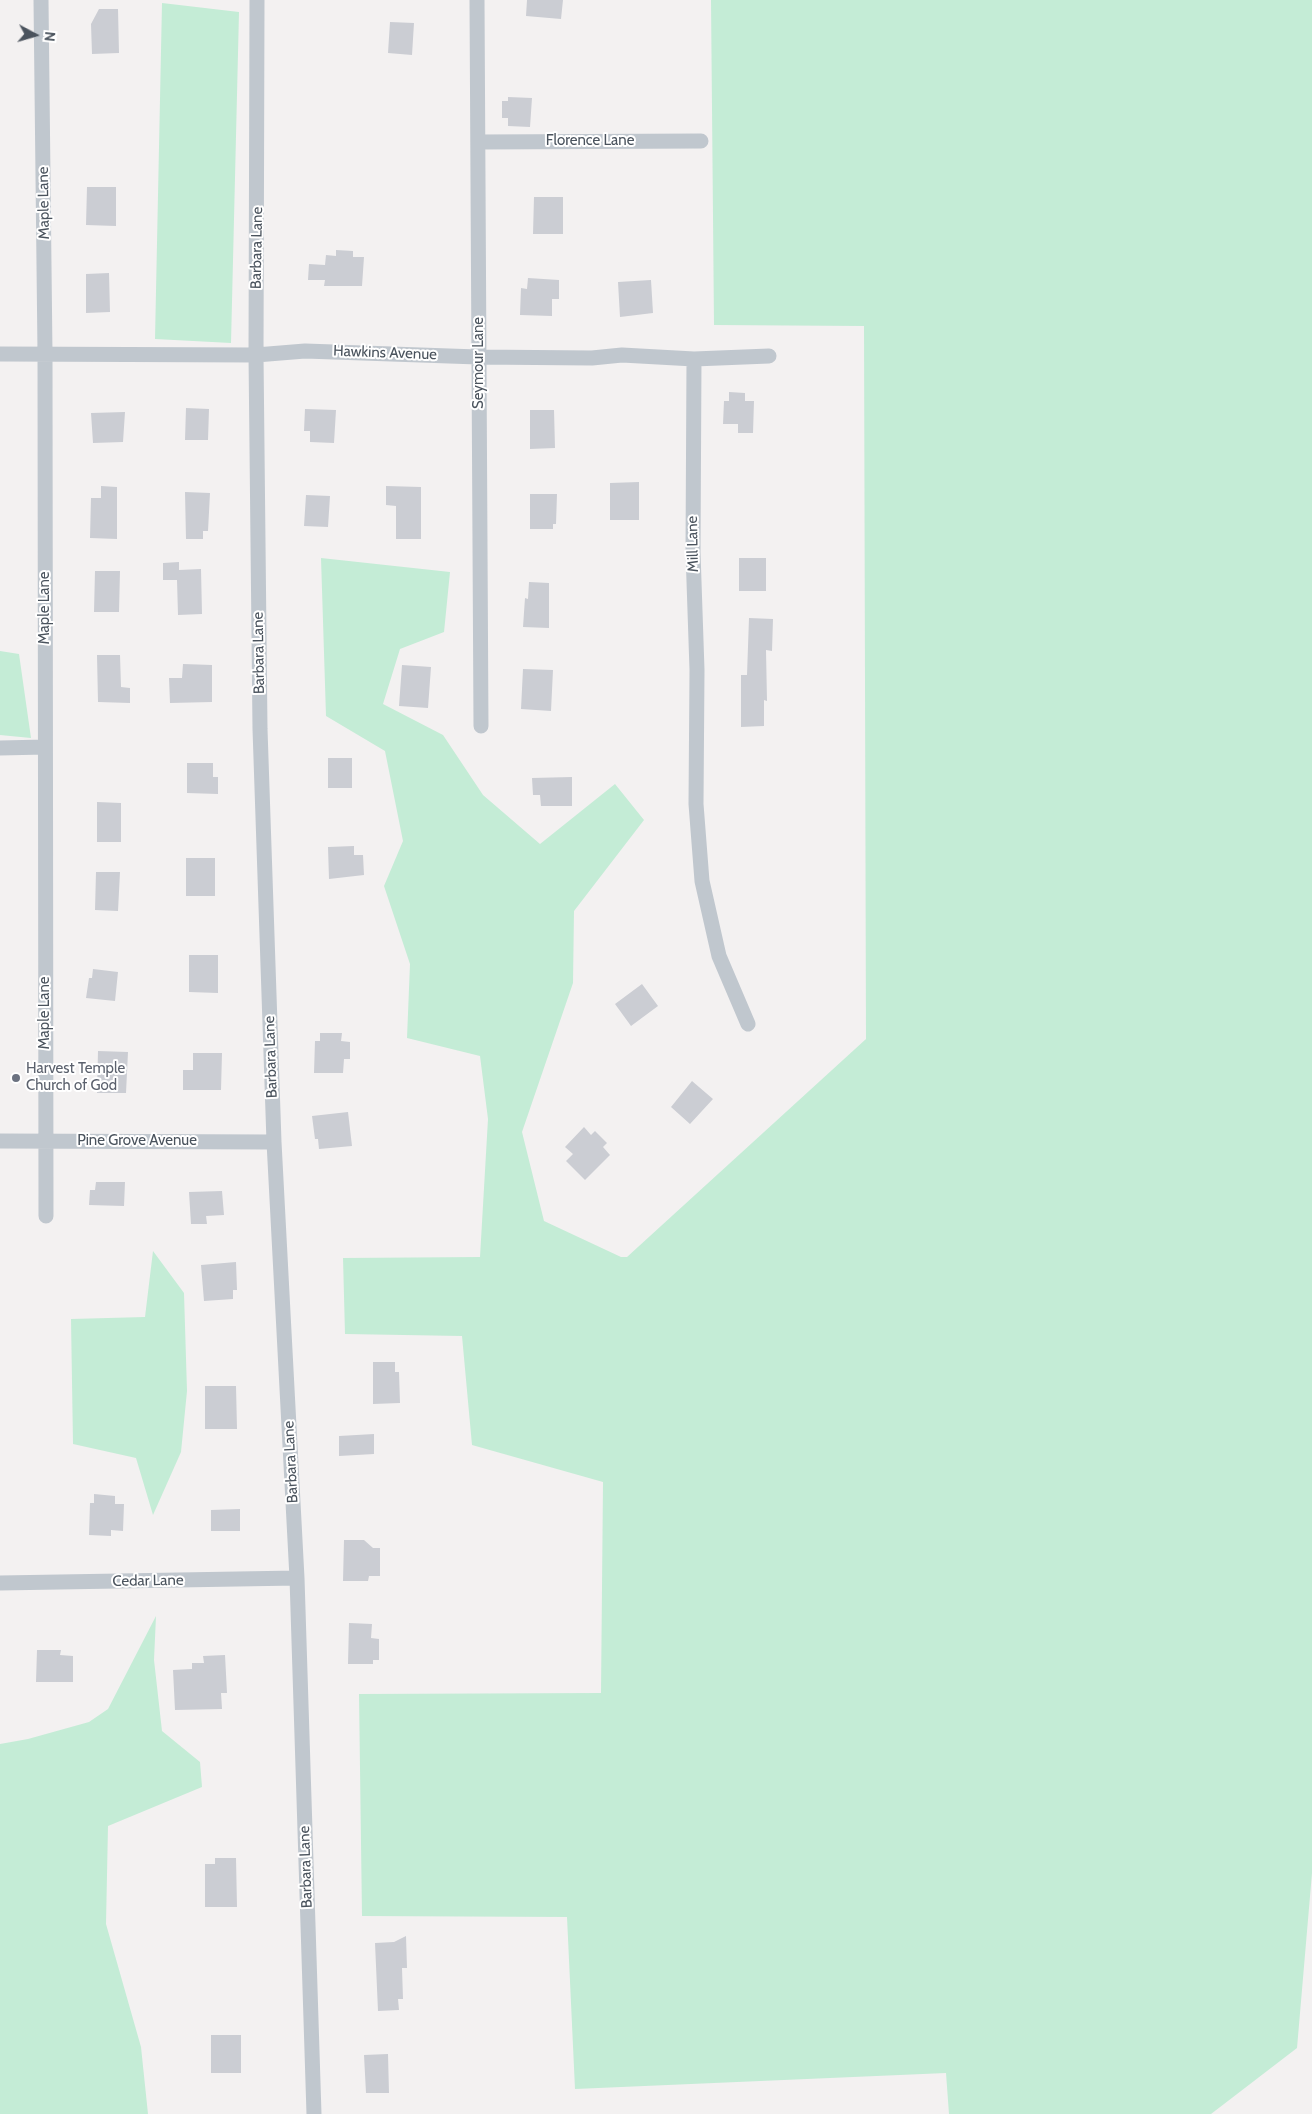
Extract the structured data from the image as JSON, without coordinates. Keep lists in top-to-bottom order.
{
  "streets": {
    "street": [
      "Florence Lane",
      "Maple Lane",
      "Barbara Lane",
      "Hawkins Avenue",
      "Seymour Lane",
      "Mill Lane",
      "Pine Grove Avenue",
      "Cedar Lane"
    ]
  },
  "crossings": [
    ["Florence Lane", "Seymour Lane"],
    ["Maple Lane", "Hawkins Avenue"],
    ["Maple Lane", "Pine Grove Avenue"],
    ["Barbara Lane", "Hawkins Avenue"],
    ["Barbara Lane", "Pine Grove Avenue"],
    ["Barbara Lane", "Cedar Lane"],
    ["Hawkins Avenue", "Seymour Lane"],
    ["Hawkins Avenue", "Mill Lane"]
  ],
  "places": ["Harvest Temple Church of God"],
  "north": "right"
}
